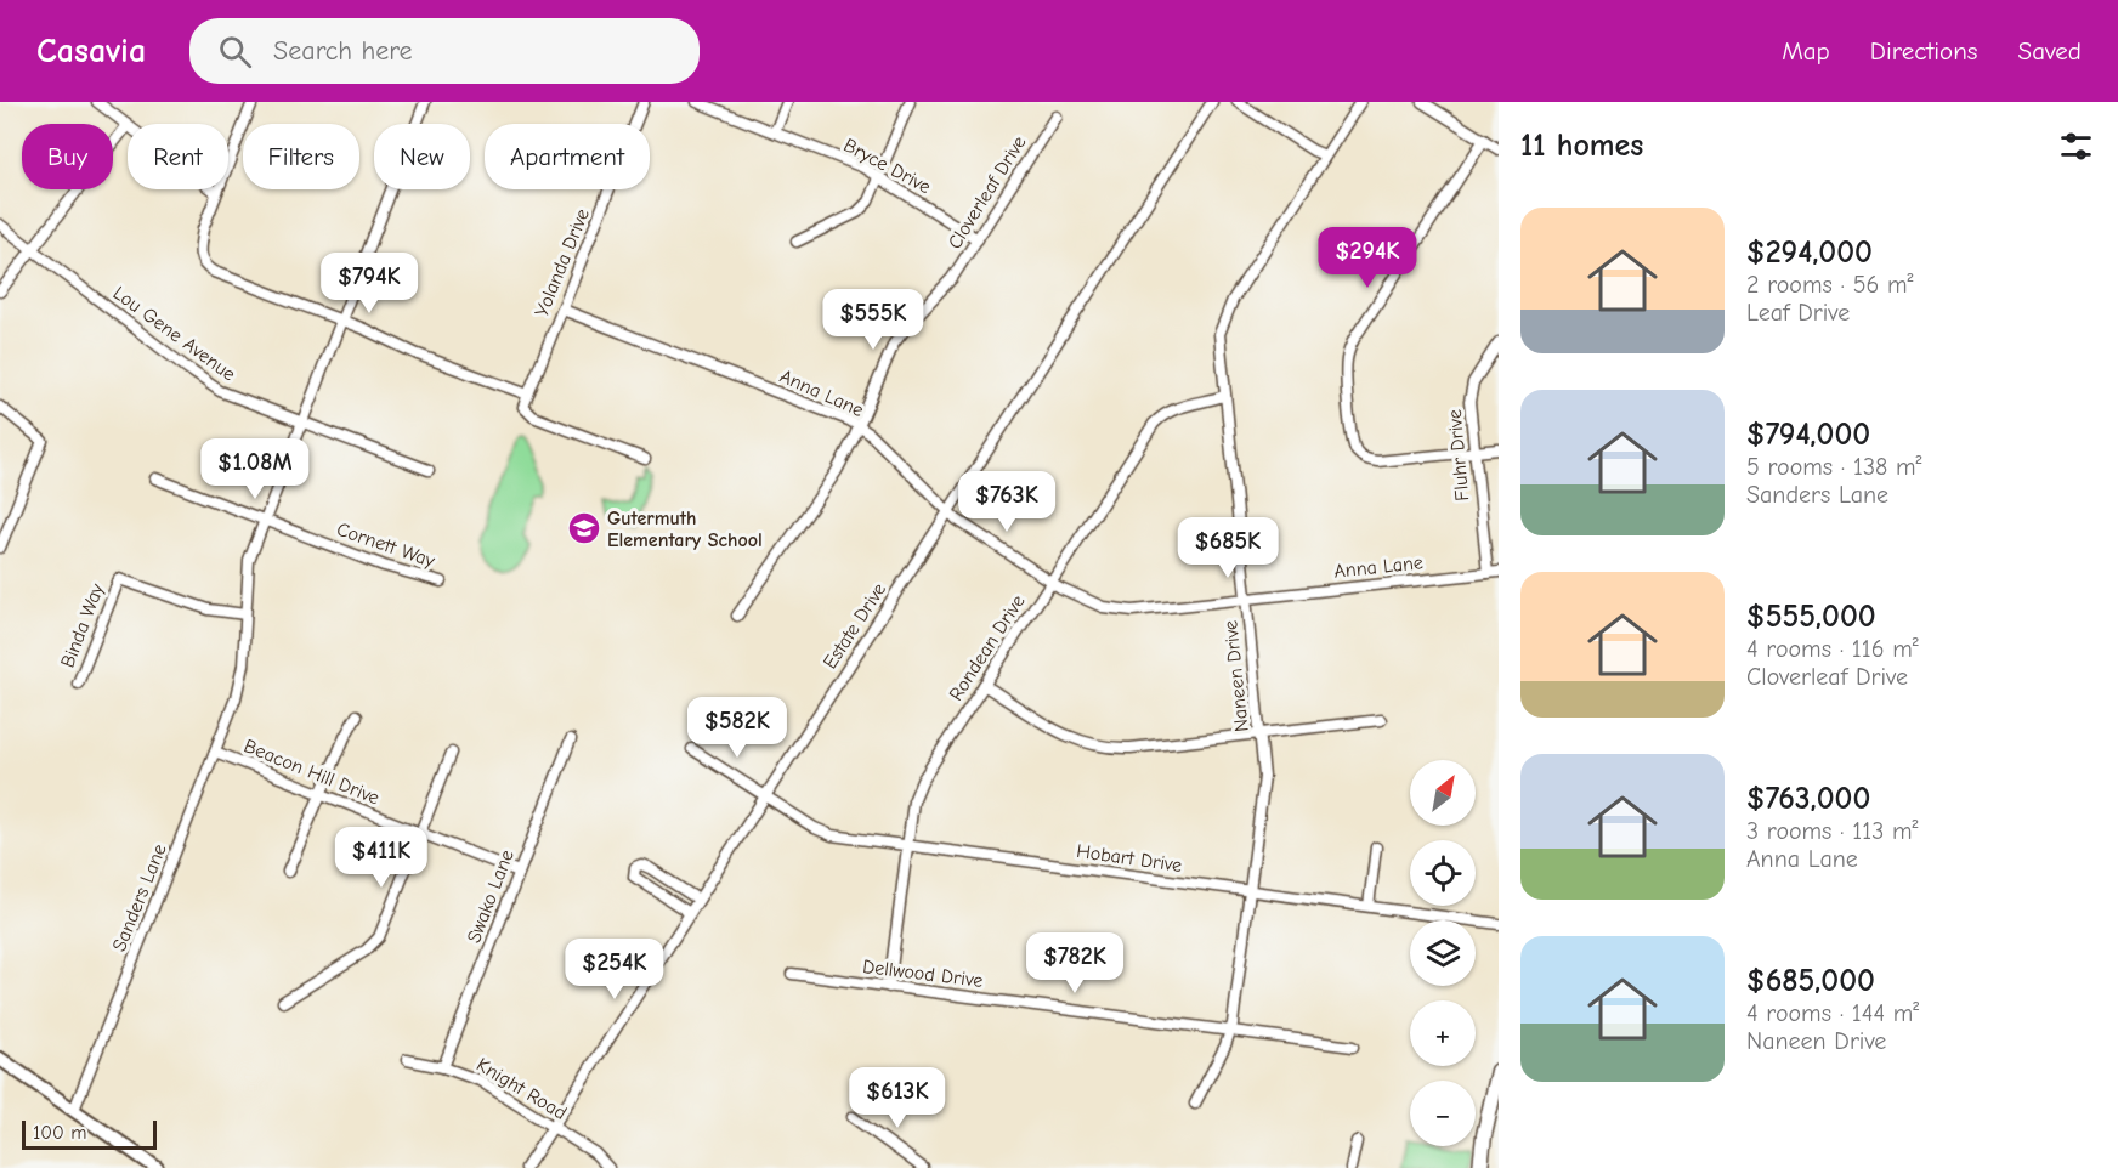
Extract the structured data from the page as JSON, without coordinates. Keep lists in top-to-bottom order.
{
  "streets": {
    "street": [
      "Bryce Drive",
      "Cloverleaf Drive",
      "Yolanda Drive",
      "Lou Gene Avenue",
      "Anna Lane",
      "Fluhr Drive",
      "Cornett Way",
      "Binda Way",
      "Estate Drive",
      "Rondean Drive",
      "Naneen Drive",
      "Beacon Hill Drive",
      "Hobart Drive",
      "Swako Lane",
      "Sanders Lane",
      "Dellwood Drive",
      "Knight Road"
    ]
  },
  "crossings": [
    ["Bryce Drive", "Cloverleaf Drive"],
    ["Cloverleaf Drive", "Anna Lane"],
    ["Yolanda Drive", "Anna Lane"],
    ["Lou Gene Avenue", "Sanders Lane"],
    ["Anna Lane", "Fluhr Drive"],
    ["Anna Lane", "Estate Drive"],
    ["Anna Lane", "Rondean Drive"],
    ["Anna Lane", "Naneen Drive"],
    ["Cornett Way", "Sanders Lane"],
    ["Binda Way", "Sanders Lane"],
    ["Estate Drive", "Hobart Drive"],
    ["Estate Drive", "Knight Road"],
    ["Rondean Drive", "Naneen Drive"],
    ["Rondean Drive", "Hobart Drive"],
    ["Rondean Drive", "Dellwood Drive"],
    ["Naneen Drive", "Hobart Drive"],
    ["Naneen Drive", "Dellwood Drive"],
    ["Beacon Hill Drive", "Swako Lane"],
    ["Beacon Hill Drive", "Sanders Lane"],
    ["Swako Lane", "Knight Road"]
  ],
  "places": {
    "school or university": ["Gutermuth Elementary School"]
  },
  "scale_bar": "100 m",
  "north": "top right",
  "page": {
    "header": "Casavia",
    "search": "Search here",
    "nav": ["Map", "Directions", "Saved"],
    "heading": "11 homes",
    "chip": [
      "Buy",
      "Rent",
      "Filters",
      "New",
      "Apartment"
    ],
    "list": [
      {
        "name": "$294,000",
        "note": "2 rooms · 56 m² · Leaf Drive"
      },
      {
        "name": "$794,000",
        "note": "5 rooms · 138 m² · Sanders Lane"
      },
      {
        "name": "$555,000",
        "note": "4 rooms · 116 m² · Cloverleaf Drive"
      },
      {
        "name": "$763,000",
        "note": "3 rooms · 113 m² · Anna Lane"
      },
      {
        "name": "$685,000",
        "note": "4 rooms · 144 m² · Naneen Drive"
      }
    ],
    "price": [
      "$294K",
      "$794K",
      "$555K",
      "$1.08M",
      "$763K",
      "$685K",
      "$582K",
      "$411K",
      "$782K",
      "$254K",
      "$613K"
    ],
    "map_buttons": ["+", "−"],
    "scale": "100 m"
  }
}
